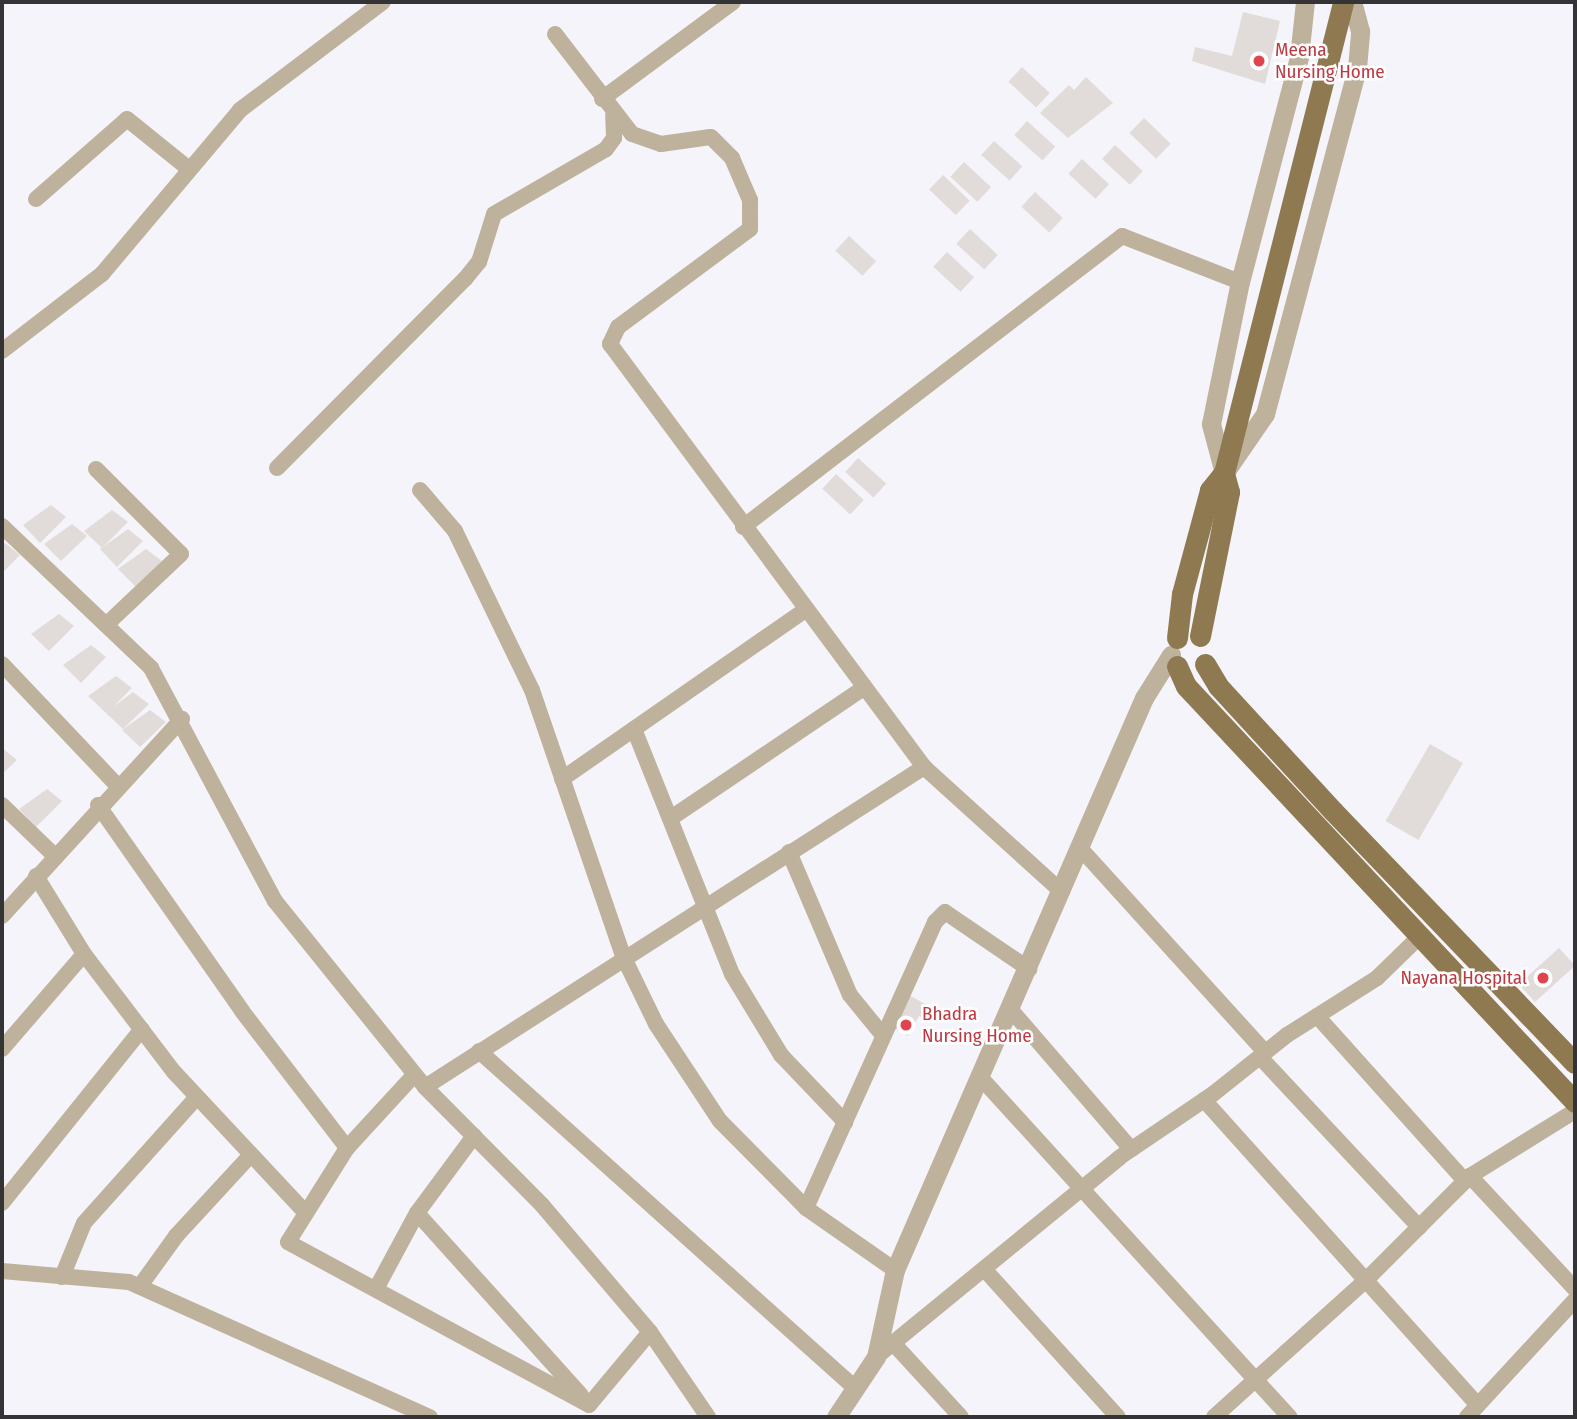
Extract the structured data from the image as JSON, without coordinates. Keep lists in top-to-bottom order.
{
  "places": ["Meena Nursing Home", "Nayana Hospital", "Bhadra Nursing Home"]
}
